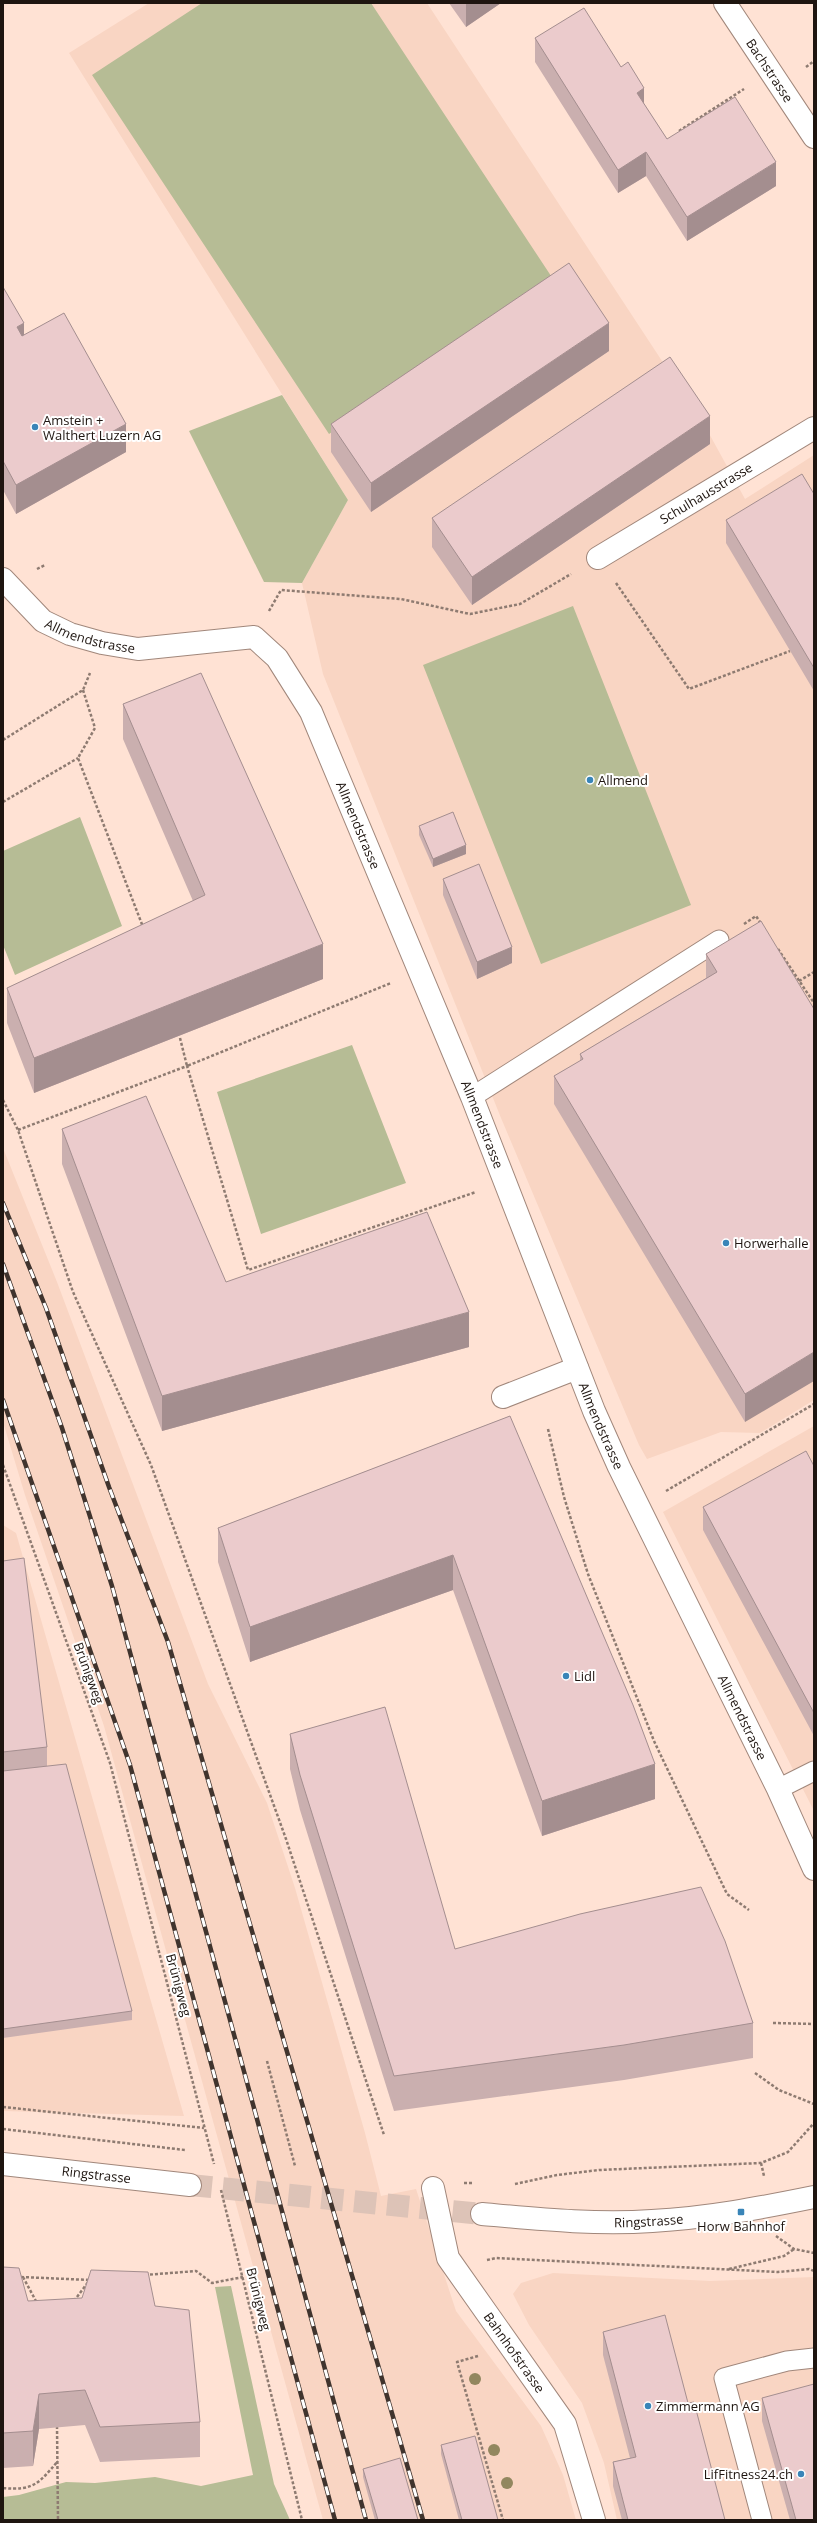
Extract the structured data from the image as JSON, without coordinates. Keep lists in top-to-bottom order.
{
  "streets": {
    "street": [
      "Bachstrasse",
      "Schulhausstrasse",
      "Allmendstrasse",
      "Ringstrasse",
      "Bahnhofstrasse"
    ],
    "path": ["Brünigweg"]
  },
  "places": {
    "other": [
      "Amstein + Walthert Luzern AG",
      "Allmend",
      "Horwerhalle",
      "Lidl",
      "Zimmermann AG",
      "LifFitness24.ch"
    ],
    "transit": ["Horw Bahnhof"]
  }
}
